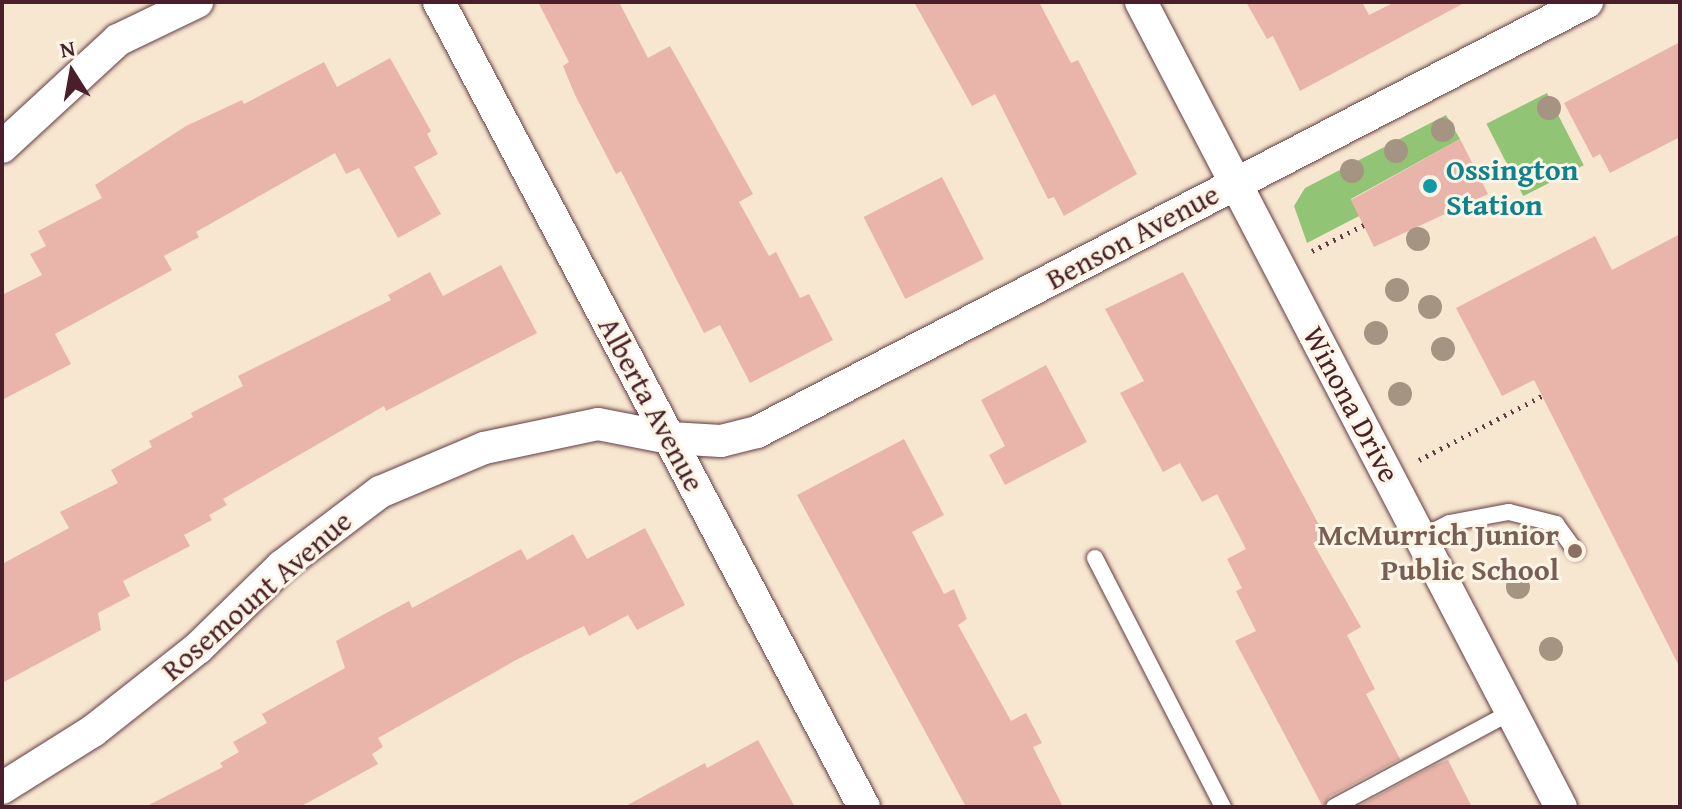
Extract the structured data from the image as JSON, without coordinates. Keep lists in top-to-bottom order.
{
  "streets": {
    "street": [
      "Benson Avenue",
      "Alberta Avenue",
      "Winona Drive",
      "Rosemount Avenue"
    ]
  },
  "crossings": [
    ["Benson Avenue", "Alberta Avenue"],
    ["Benson Avenue", "Winona Drive"],
    ["Benson Avenue", "Rosemount Avenue"],
    ["Alberta Avenue", "Rosemount Avenue"]
  ],
  "places": ["Ossington Station", "McMurrich Junior Public School"],
  "north": "top"
}
